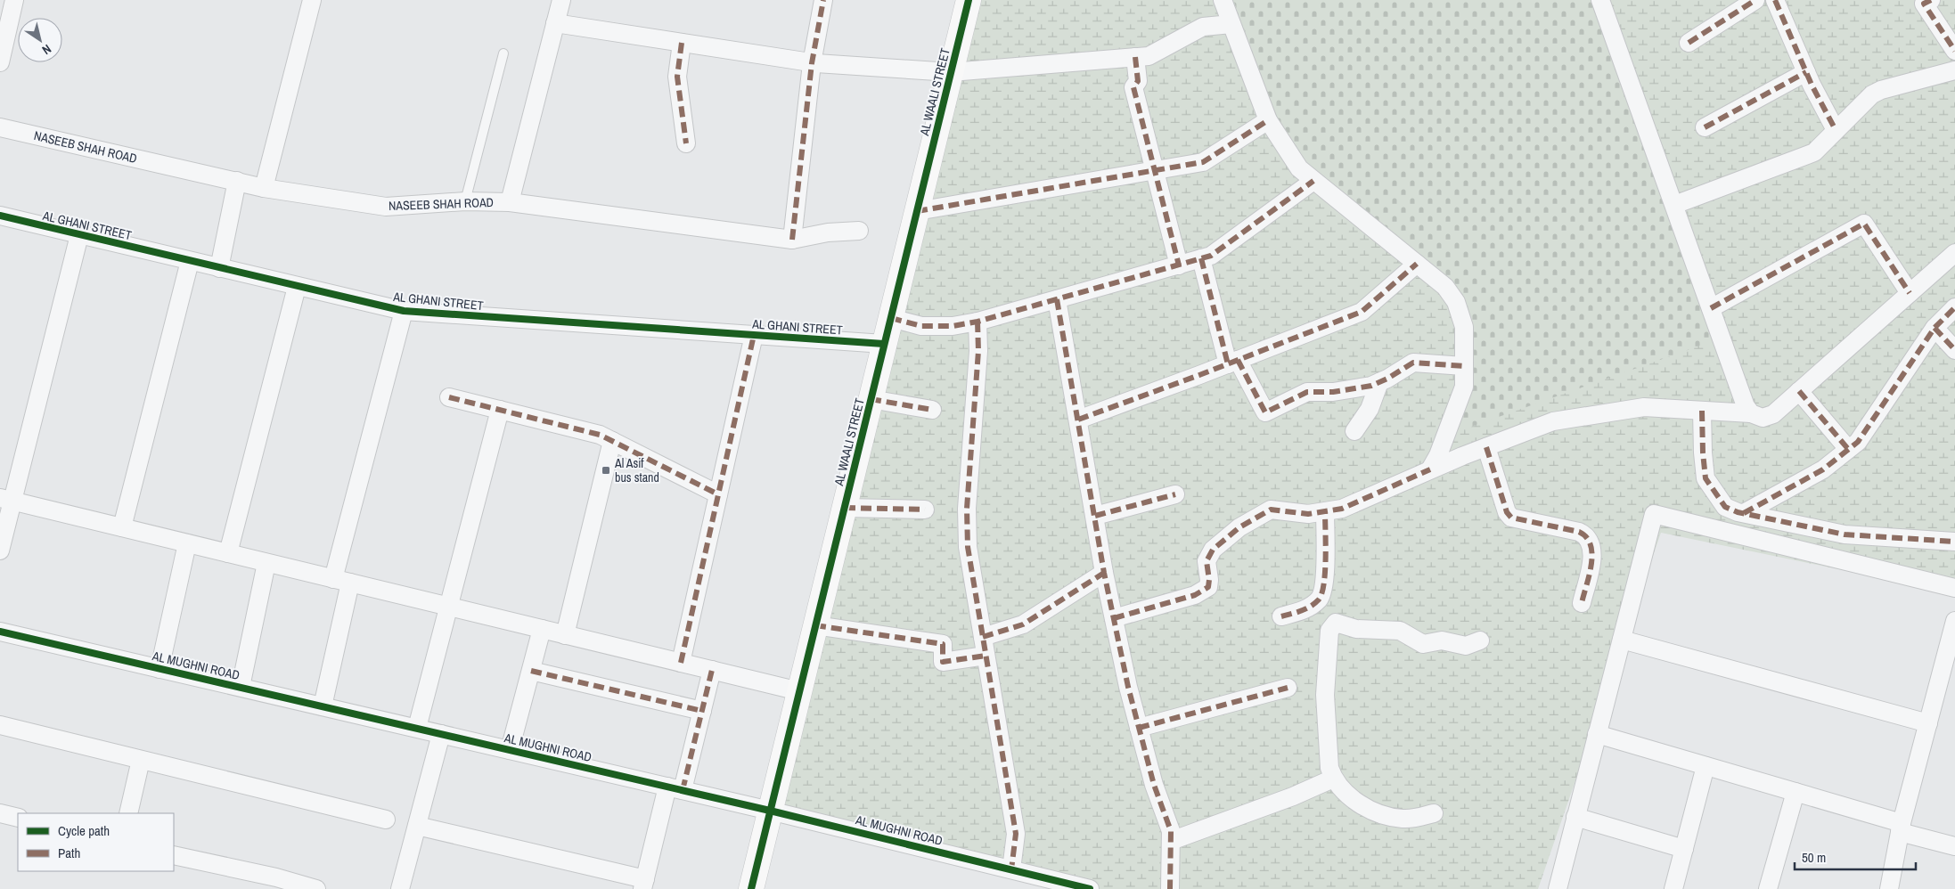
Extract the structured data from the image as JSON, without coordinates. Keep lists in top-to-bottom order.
{
  "streets": {
    "street": [
      "AL WAALI STREET",
      "NASEEB SHAH ROAD",
      "AL GHANI STREET",
      "AL MUGHNI ROAD"
    ]
  },
  "crossings": [
    ["AL WAALI STREET", "AL GHANI STREET"],
    ["AL WAALI STREET", "AL MUGHNI ROAD"]
  ],
  "places": {
    "transit": ["Al Asif bus stand"]
  },
  "legend": ["Cycle path", "Path"],
  "scale_bar": "50 m",
  "north": "bottom right"
}
